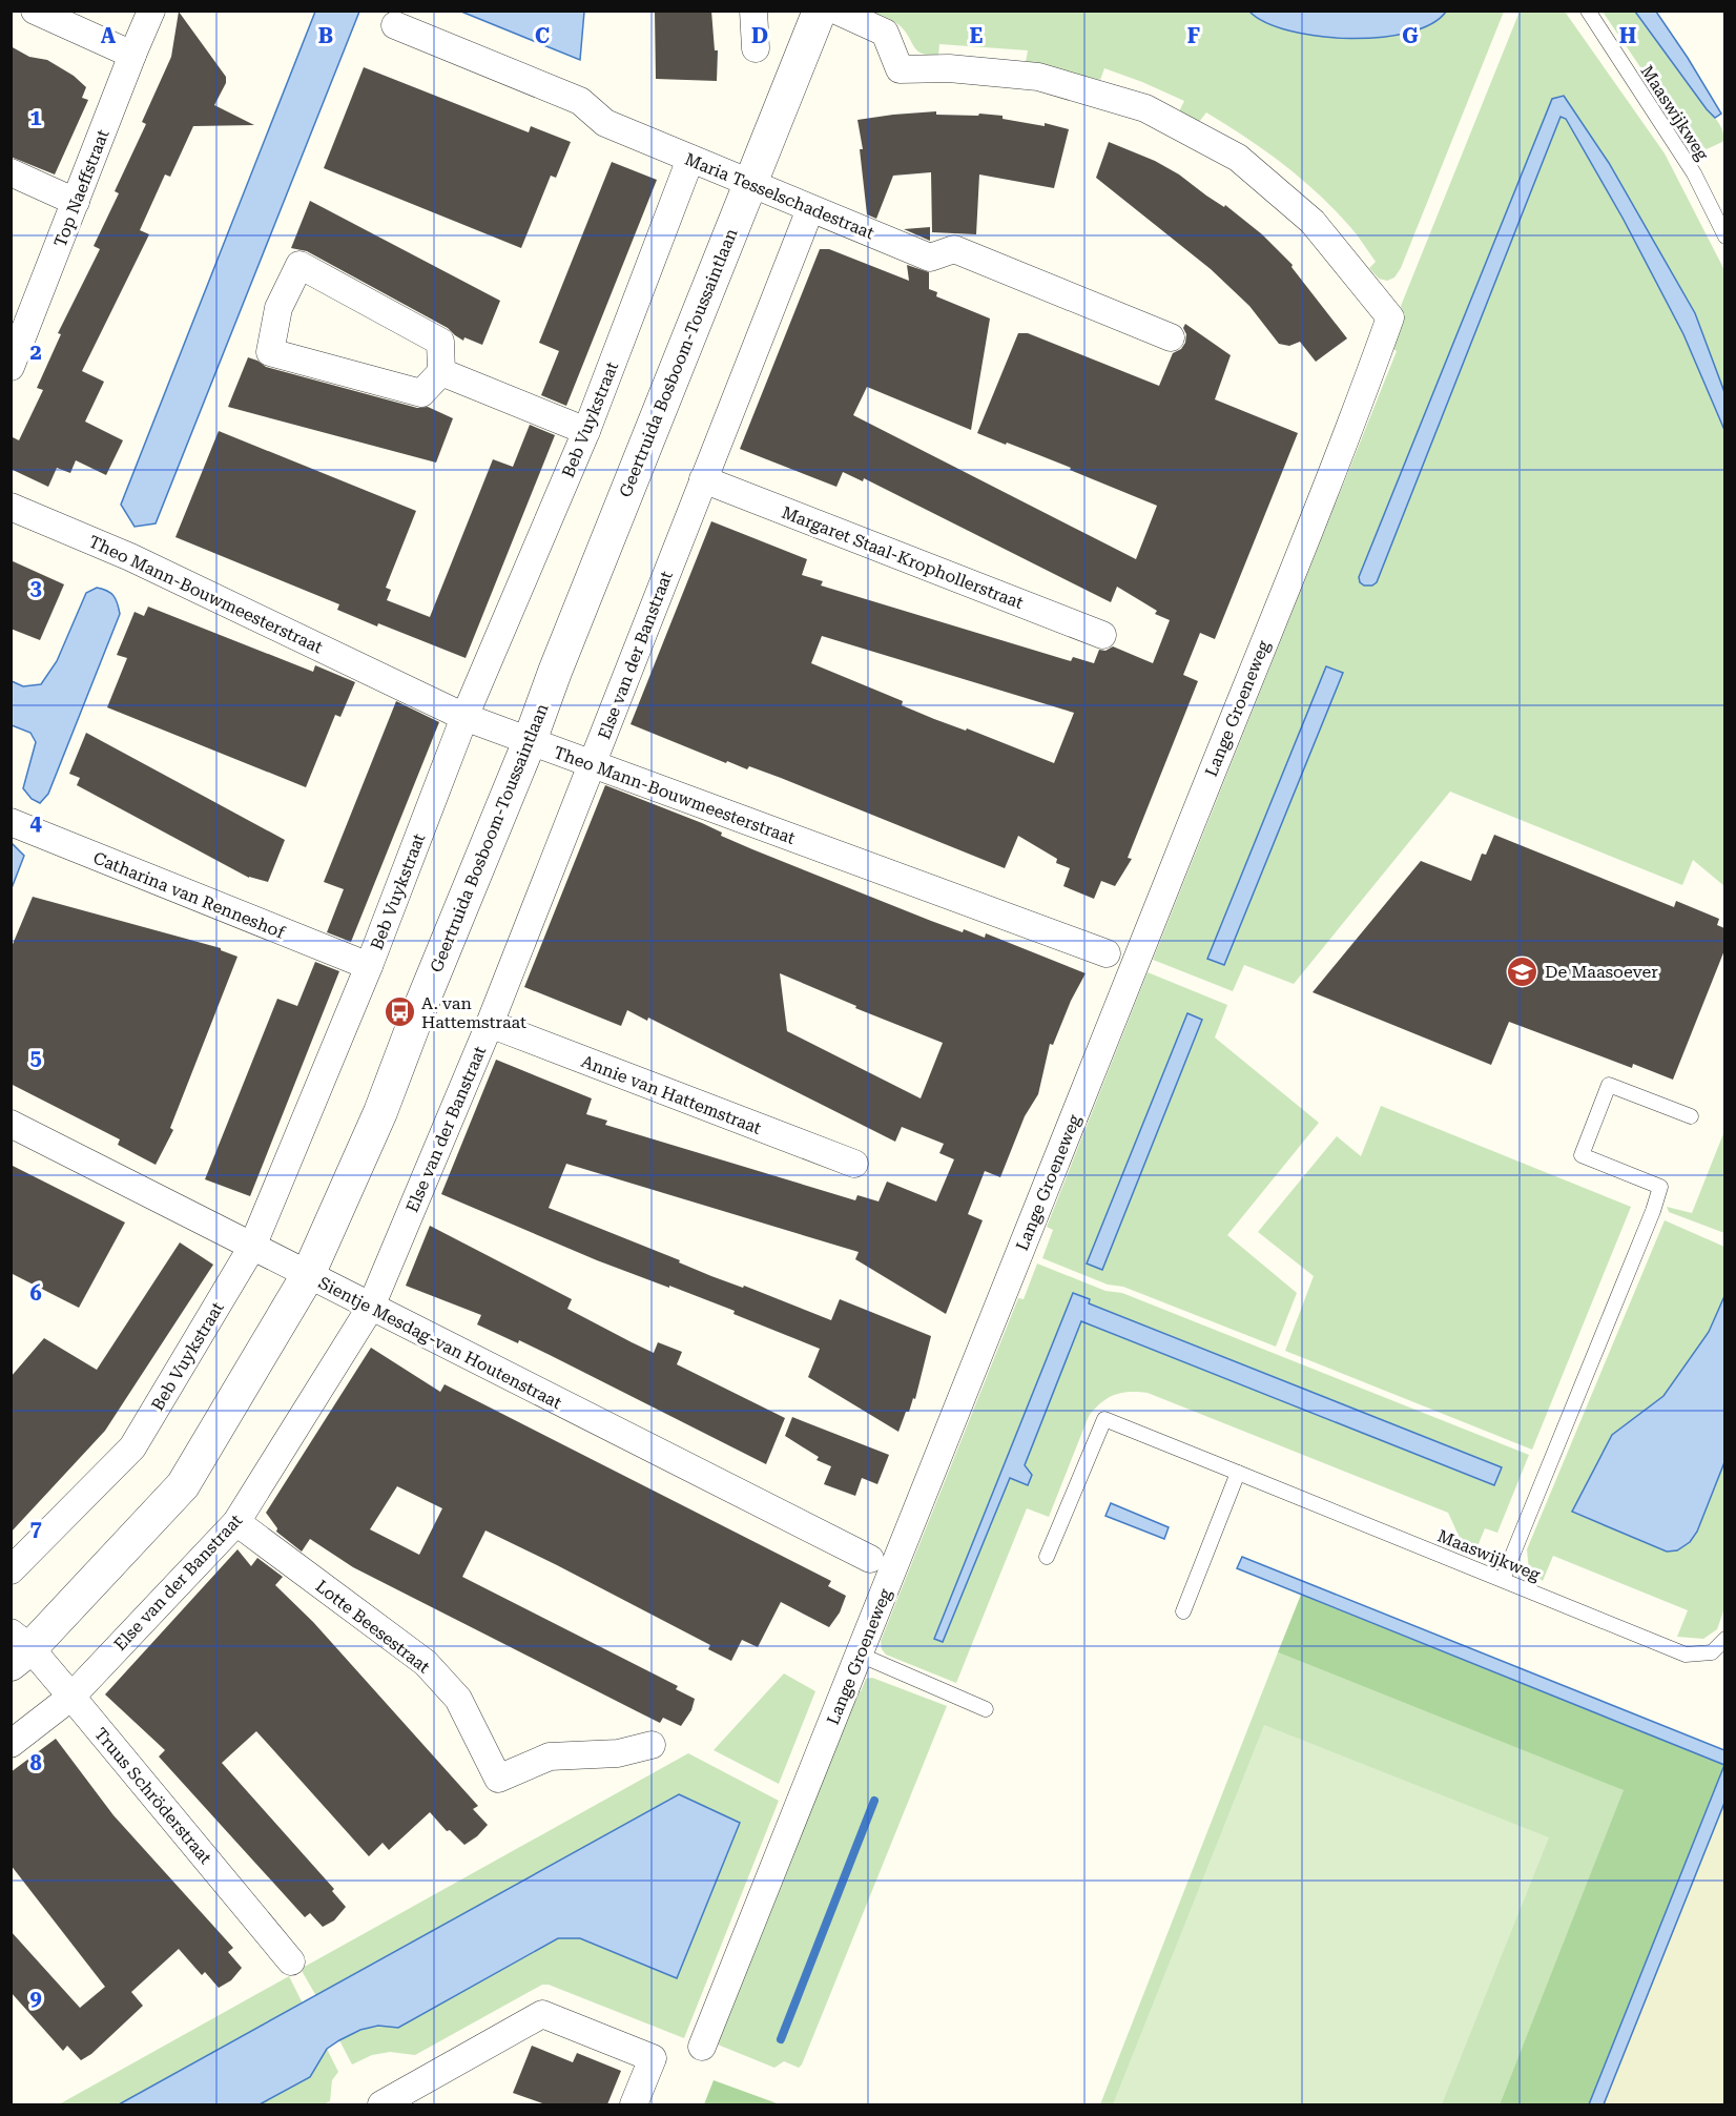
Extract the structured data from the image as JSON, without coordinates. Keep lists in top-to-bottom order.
{
  "streets": {
    "street": [
      "Top Naeffstraat",
      "Maria Tesselschadestraat",
      "Geertruida Bosboom-Toussaintlaan",
      "Beb Vuykstraat",
      "Margaret Staal-Krophollerstraat",
      "Theo Mann-Bouwmeesterstraat",
      "Else van der Banstraat",
      "Lange Groeneweg",
      "Catharina van Renneshof",
      "Annie van Hattemstraat",
      "Sientje Mesdag-van Houtenstraat",
      "Lotte Beesestraat",
      "Truus Schröderstraat"
    ],
    "lane": ["Maaswijkweg"]
  },
  "crossings": [
    ["Maria Tesselschadestraat", "Geertruida Bosboom-Toussaintlaan"],
    ["Maria Tesselschadestraat", "Beb Vuykstraat"],
    ["Maria Tesselschadestraat", "Else van der Banstraat"],
    ["Geertruida Bosboom-Toussaintlaan", "Theo Mann-Bouwmeesterstraat"],
    ["Geertruida Bosboom-Toussaintlaan", "Sientje Mesdag-van Houtenstraat"],
    ["Geertruida Bosboom-Toussaintlaan", "Truus Schröderstraat"],
    ["Beb Vuykstraat", "Theo Mann-Bouwmeesterstraat"],
    ["Beb Vuykstraat", "Catharina van Renneshof"],
    ["Beb Vuykstraat", "Sientje Mesdag-van Houtenstraat"],
    ["Margaret Staal-Krophollerstraat", "Else van der Banstraat"],
    ["Theo Mann-Bouwmeesterstraat", "Else van der Banstraat"],
    ["Else van der Banstraat", "Annie van Hattemstraat"],
    ["Else van der Banstraat", "Sientje Mesdag-van Houtenstraat"],
    ["Else van der Banstraat", "Lotte Beesestraat"],
    ["Else van der Banstraat", "Truus Schröderstraat"]
  ],
  "places": {
    "school or university": ["De Maasoever"],
    "bus stop": ["A. van Hattemstraat"]
  },
  "grid": {
    "columns": [
      "A",
      "B",
      "C",
      "D",
      "E",
      "F",
      "G",
      "H"
    ],
    "rows": [
      "1",
      "2",
      "3",
      "4",
      "5",
      "6",
      "7",
      "8",
      "9"
    ]
  }
}
